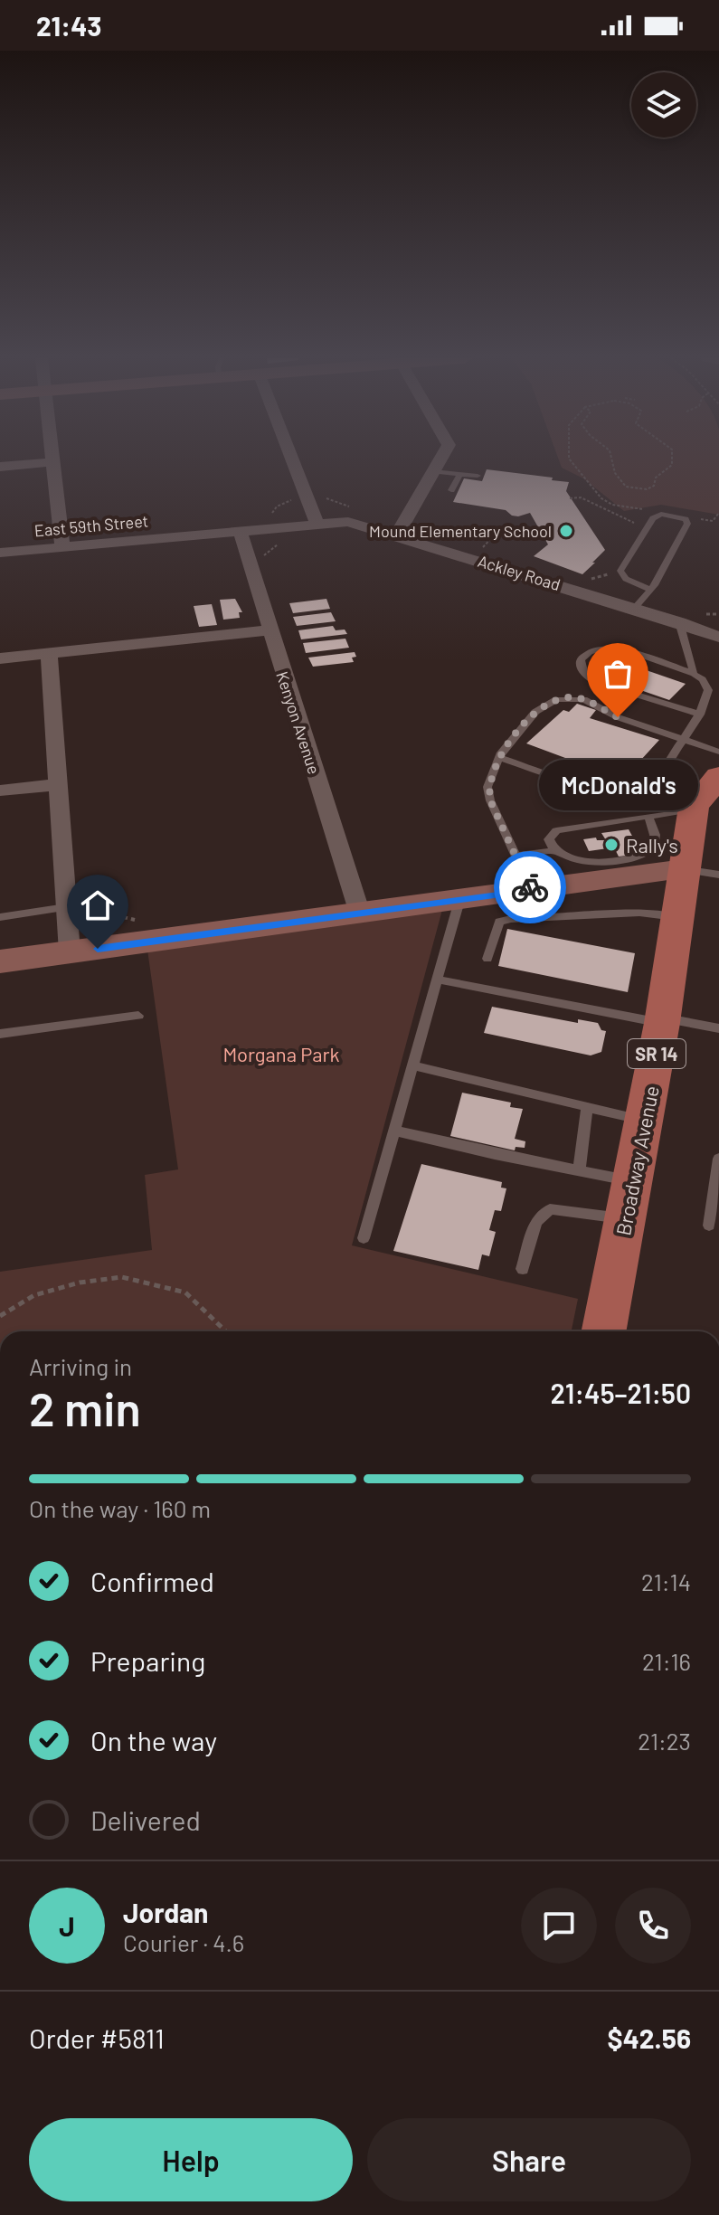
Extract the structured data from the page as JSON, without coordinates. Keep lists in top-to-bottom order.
{
  "streets": {
    "main road": ["SR 14", "Broadway Avenue"],
    "street": ["East 59th Street", "Ackley Road", "Kenyon Avenue"]
  },
  "crossings": [
    ["East 59th Street", "Ackley Road"],
    ["East 59th Street", "Kenyon Avenue"]
  ],
  "parks": ["Morgana Park"],
  "places": ["Mound Elementary School", "McDonald's", "Rally's"],
  "page": {
    "status": "21:43",
    "bubble": "McDonald's",
    "heading": ["2 min", "Arriving in", "21:45–21:50"],
    "panel": [
      "Jordan",
      "Courier · 4.6",
      "Order #5811",
      "$42.56"
    ],
    "bar": "On the way · 160 m",
    "list": [
      ["Confirmed", "21:14"],
      ["Preparing", "21:16"],
      ["On the way", "21:23"],
      "Delivered"
    ],
    "round": "J",
    "buttons": ["Help", "Share"]
  }
}
